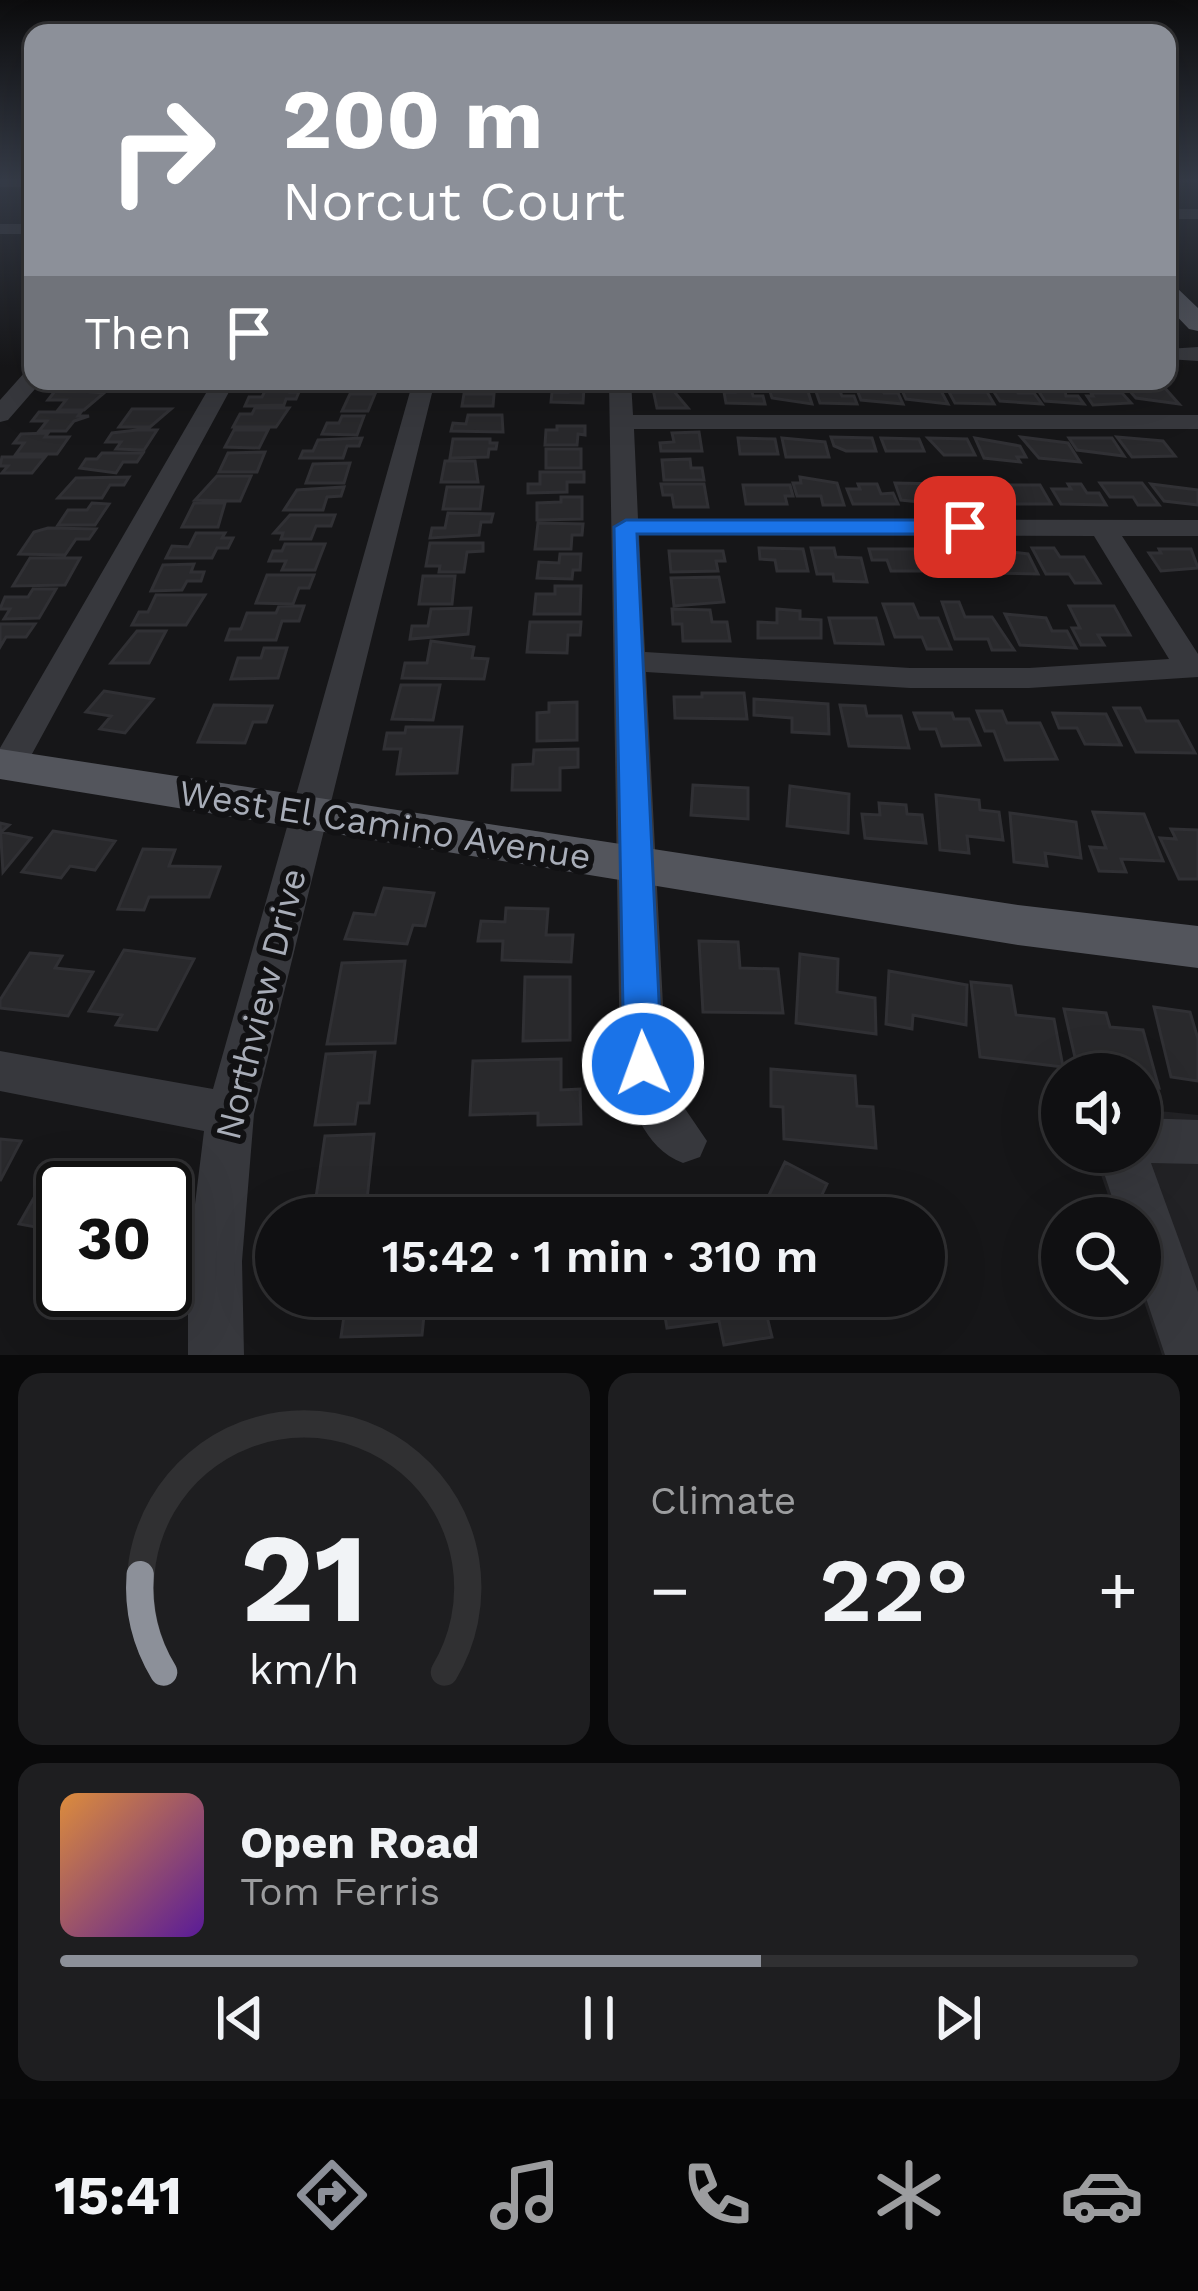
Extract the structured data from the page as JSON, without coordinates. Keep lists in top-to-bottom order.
{
  "streets": {
    "main road": ["West El Camino Avenue"],
    "street": ["Northview Drive"]
  },
  "crossings": [
    ["West El Camino Avenue", "Northview Drive"]
  ],
  "page": {
    "turn": ["200 m", "Norcut Court"],
    "then": "Then",
    "limit": "30",
    "trip": "15:42 · 1 min · 310 m",
    "tile": "Climate",
    "heat": ["−", "22°", "+"],
    "song": ["Open Road", "Tom Ferris"],
    "tabs": "15:41",
    "gauge": ["21", "km/h"]
  }
}
